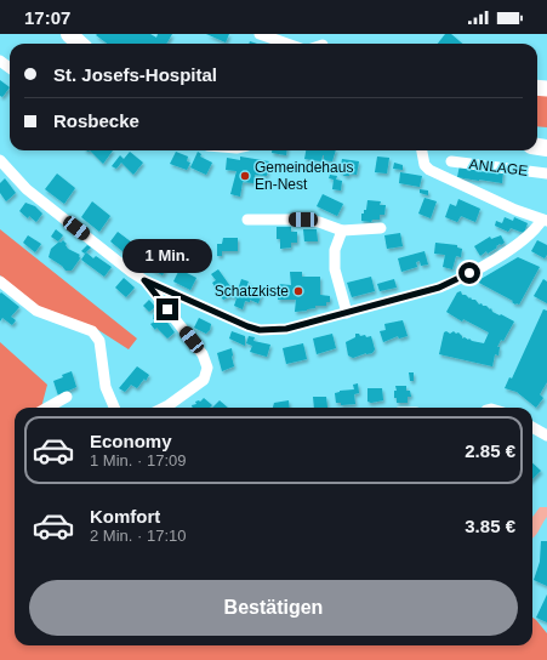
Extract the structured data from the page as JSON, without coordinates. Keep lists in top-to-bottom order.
{
  "streets": {
    "street": ["ANLAGE"]
  },
  "places": ["Gemeindehaus En-Nest", "Schatzkiste"],
  "page": {
    "status": "17:07",
    "banner": ["St. Josefs-Hospital", "Rosbecke"],
    "bubble": "1 Min.",
    "list": [
      {
        "name": "Economy",
        "note": "1 Min. · 17:09",
        "value": "2.85 €"
      },
      {
        "name": "Komfort",
        "note": "2 Min. · 17:10",
        "value": "3.85 €"
      }
    ],
    "buttons": "Bestätigen"
  }
}
